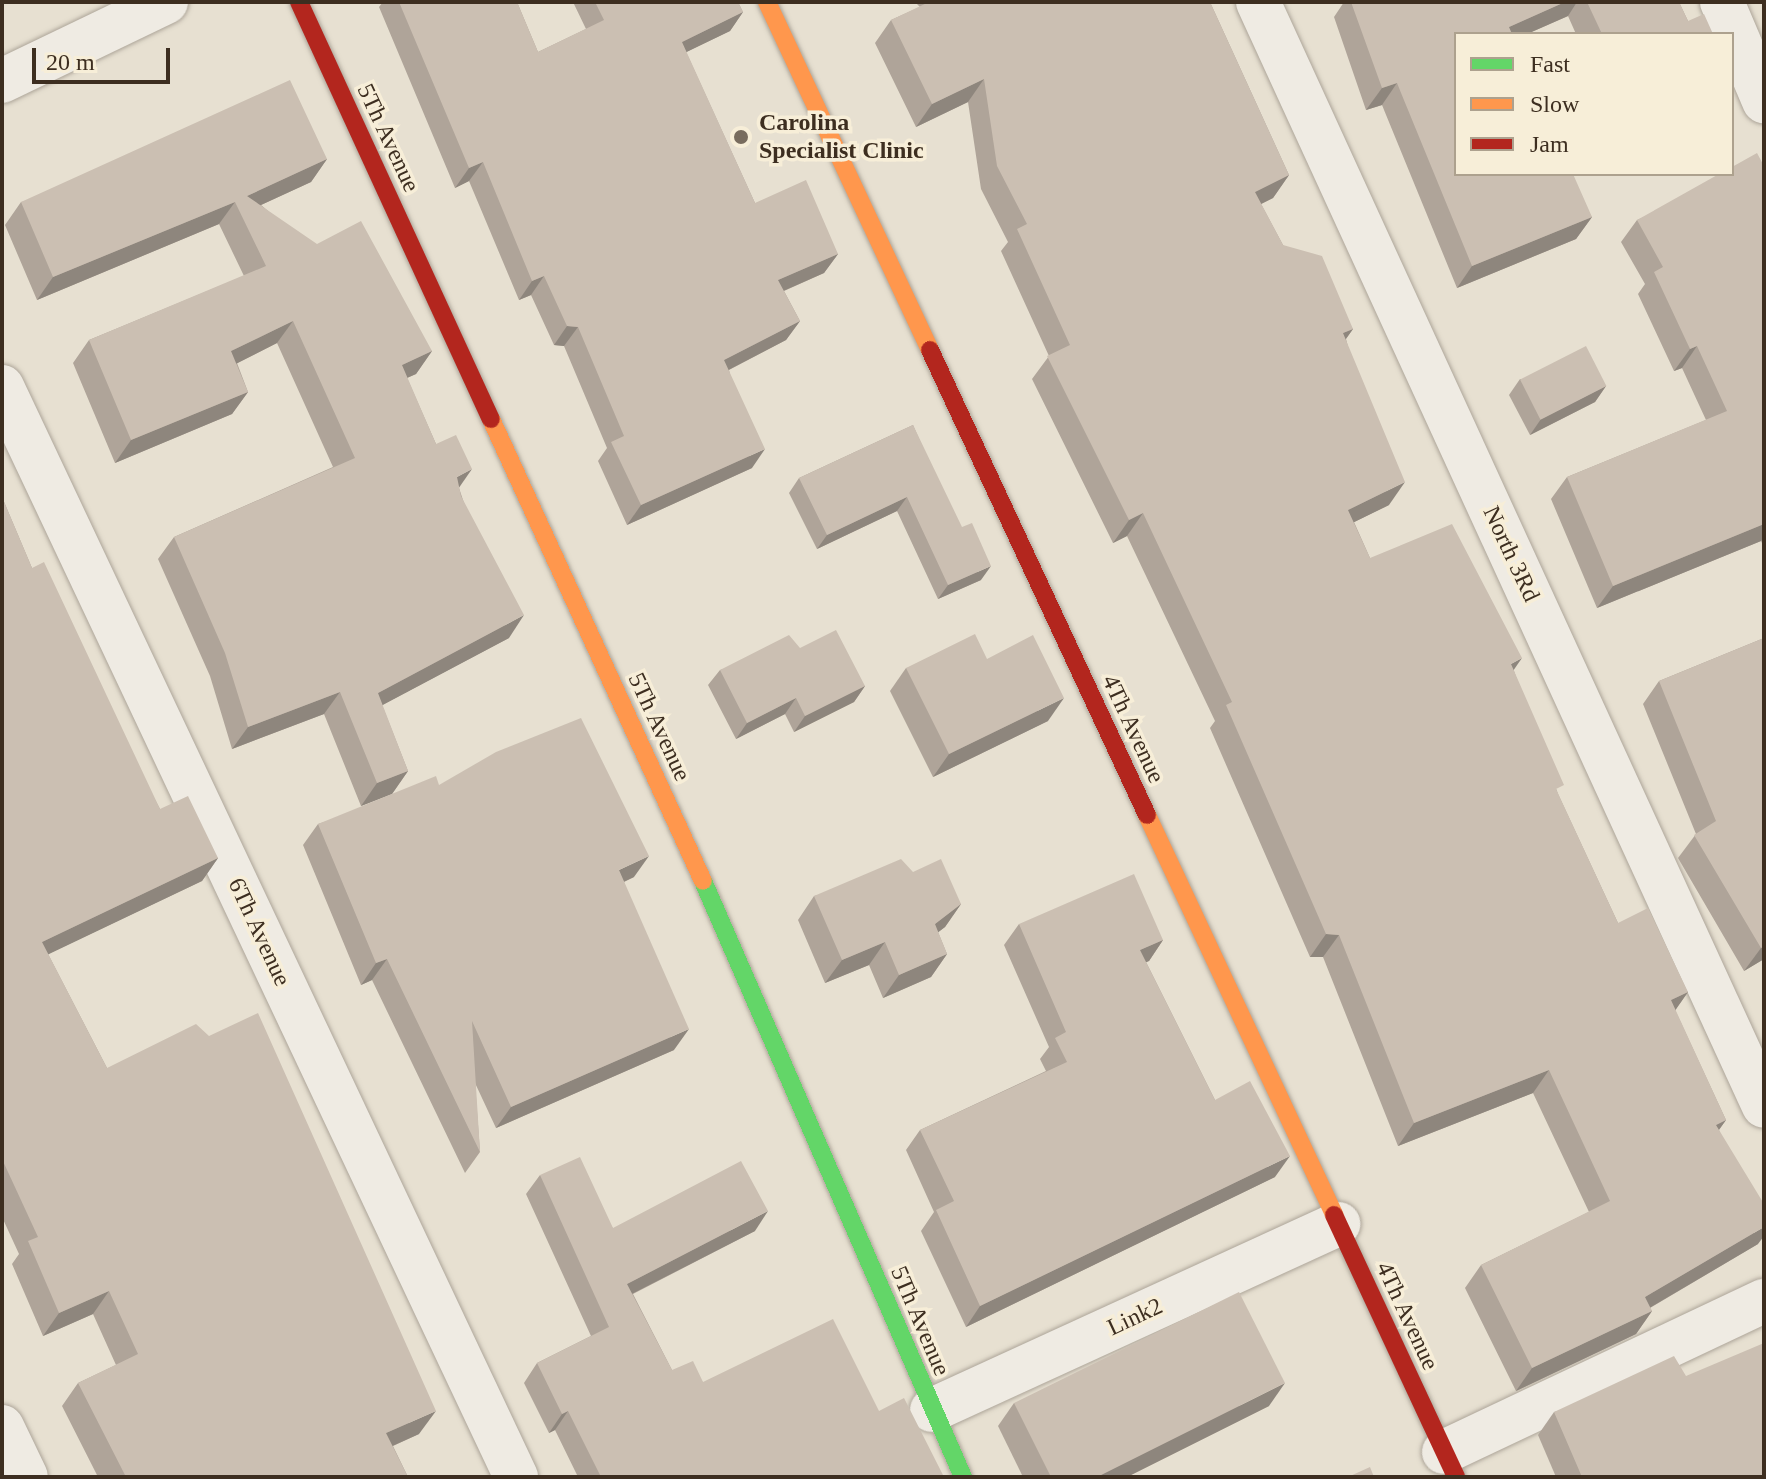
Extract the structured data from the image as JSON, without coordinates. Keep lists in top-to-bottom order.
{
  "streets": {
    "street": [
      "5Th Avenue",
      "North 3Rd",
      "4Th Avenue",
      "6Th Avenue",
      "Link2"
    ]
  },
  "crossings": [
    ["5Th Avenue", "Link2"],
    ["4Th Avenue", "Link2"]
  ],
  "places": ["Carolina Specialist Clinic"],
  "legend": ["Fast", "Slow", "Jam"],
  "scale_bar": "20 m"
}
